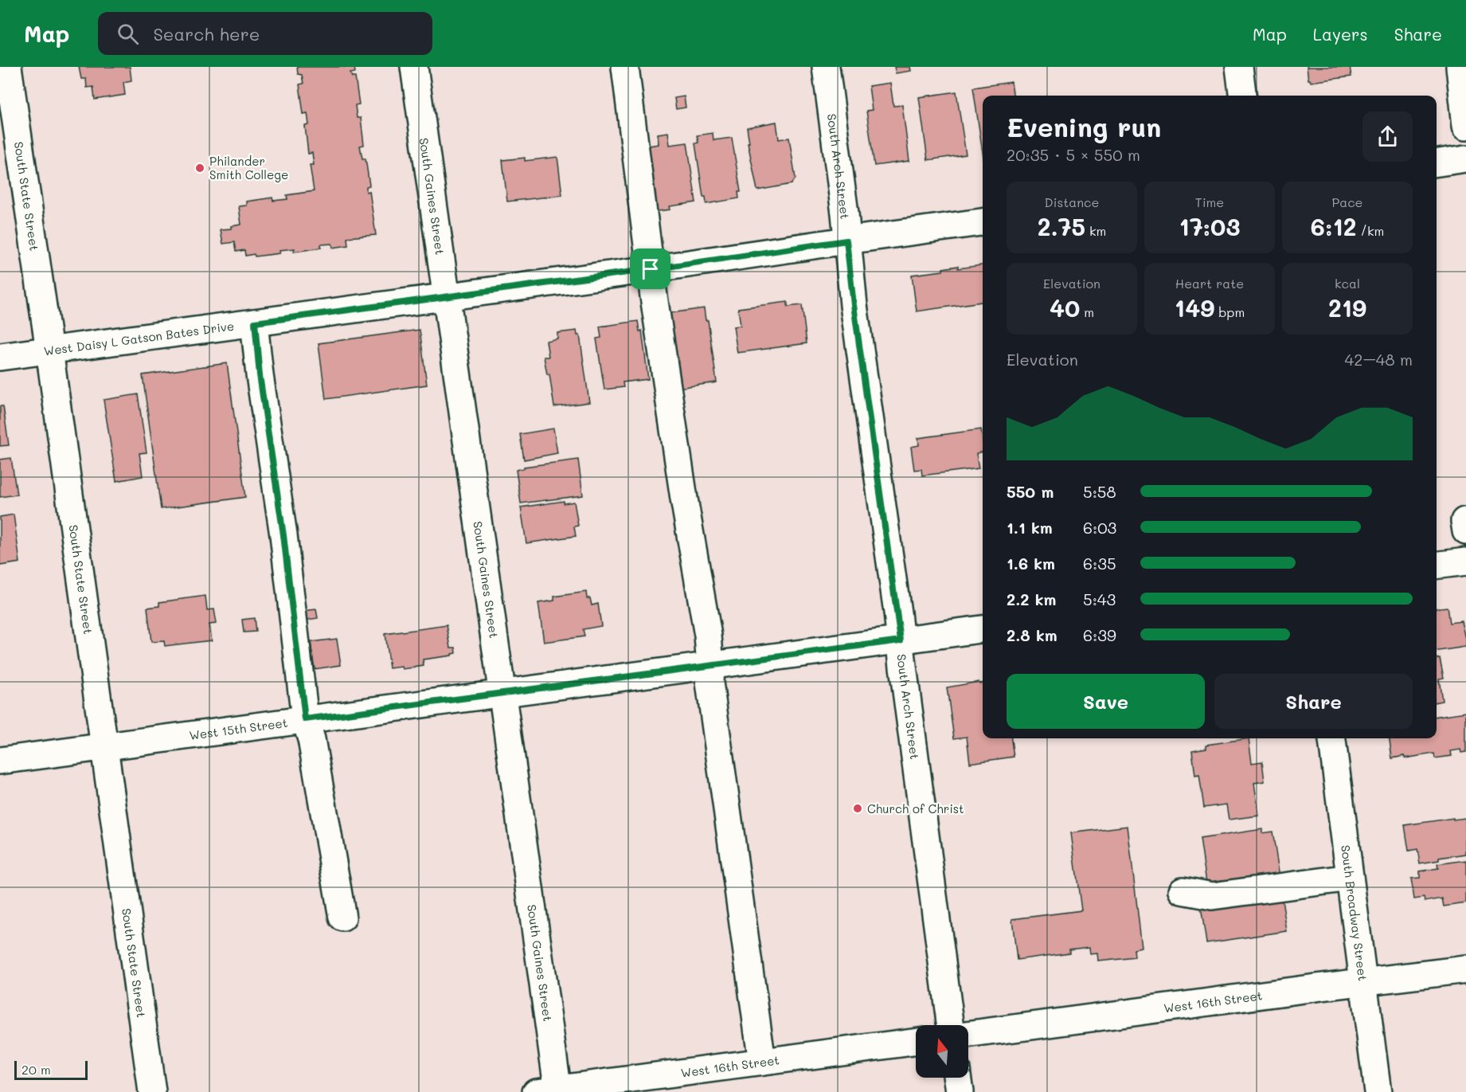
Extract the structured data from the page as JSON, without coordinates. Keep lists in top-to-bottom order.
{
  "streets": {
    "street": [
      "South Arch Street",
      "South State Street",
      "South Gaines Street",
      "West Daisy L Gatson Bates Drive",
      "West 15th Street",
      "South Broadway Street",
      "West 16th Street"
    ]
  },
  "crossings": [
    ["South Arch Street", "West Daisy L Gatson Bates Drive"],
    ["South Arch Street", "West 15th Street"],
    ["South State Street", "West Daisy L Gatson Bates Drive"],
    ["South State Street", "West 15th Street"],
    ["South Gaines Street", "West Daisy L Gatson Bates Drive"],
    ["South Gaines Street", "West 15th Street"],
    ["South Gaines Street", "West 16th Street"],
    ["South Broadway Street", "West 16th Street"]
  ],
  "places": ["Philander Smith College", "Church of Christ"],
  "scale_bar": "20 m",
  "north": "top",
  "page": {
    "header": "Map",
    "search": "Search here",
    "nav": ["Map", "Layers", "Share"],
    "heading": ["Evening run", "20:35 · 5 × 550 m"],
    "stats": [
      ["Distance", "2.75 km"],
      ["Time", "17:03"],
      ["Pace", "6:12 /km"],
      ["Elevation", "40 m"],
      ["Heart rate", "149 bpm"],
      ["kcal", "219"]
    ],
    "chart": ["Elevation", "42–48 m"],
    "list": [
      {
        "name": "550 m",
        "note": "5:58"
      },
      {
        "name": "1.1 km",
        "note": "6:03"
      },
      {
        "name": "1.6 km",
        "note": "6:35"
      },
      {
        "name": "2.2 km",
        "note": "5:43"
      },
      {
        "name": "2.8 km",
        "note": "6:39"
      }
    ],
    "buttons": ["Save", "Share"],
    "scale": "20 m"
  }
}
